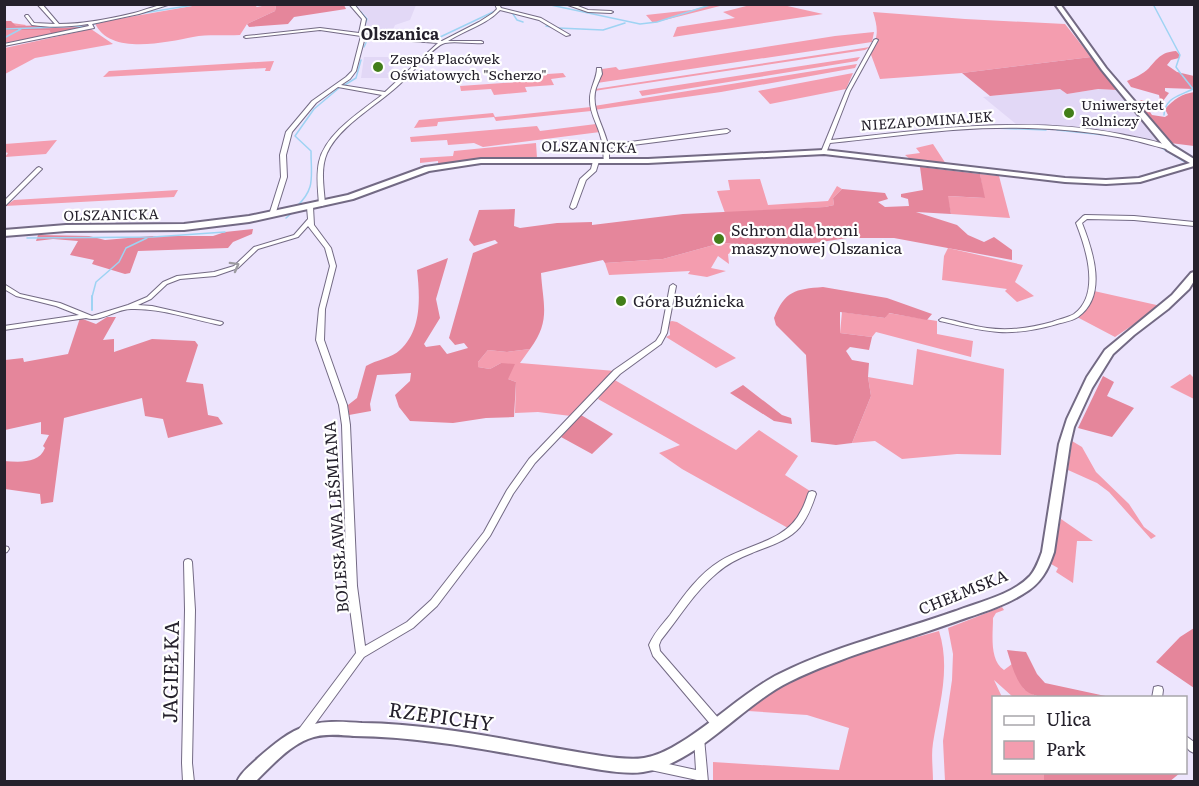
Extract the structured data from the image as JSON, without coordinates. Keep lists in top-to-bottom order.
{
  "streets": {
    "street": [
      "NIEZAPOMINAJEK",
      "OLSZANICKA",
      "BOLESŁAWA LEŚMIANA",
      "CHEŁMSKA",
      "JAGIEŁKA",
      "RZEPICHY"
    ]
  },
  "crossings": [
    ["CHEŁMSKA", "RZEPICHY"]
  ],
  "districts": ["Olszanica"],
  "places": [
    "Zespół Placówek Oświatowych \"Scherzo\"",
    "Uniwersytet Rolniczy",
    "Schron dla broni maszynowej Olszanica",
    "Góra Buźnicka"
  ],
  "legend": ["Ulica", "Park"]
}
